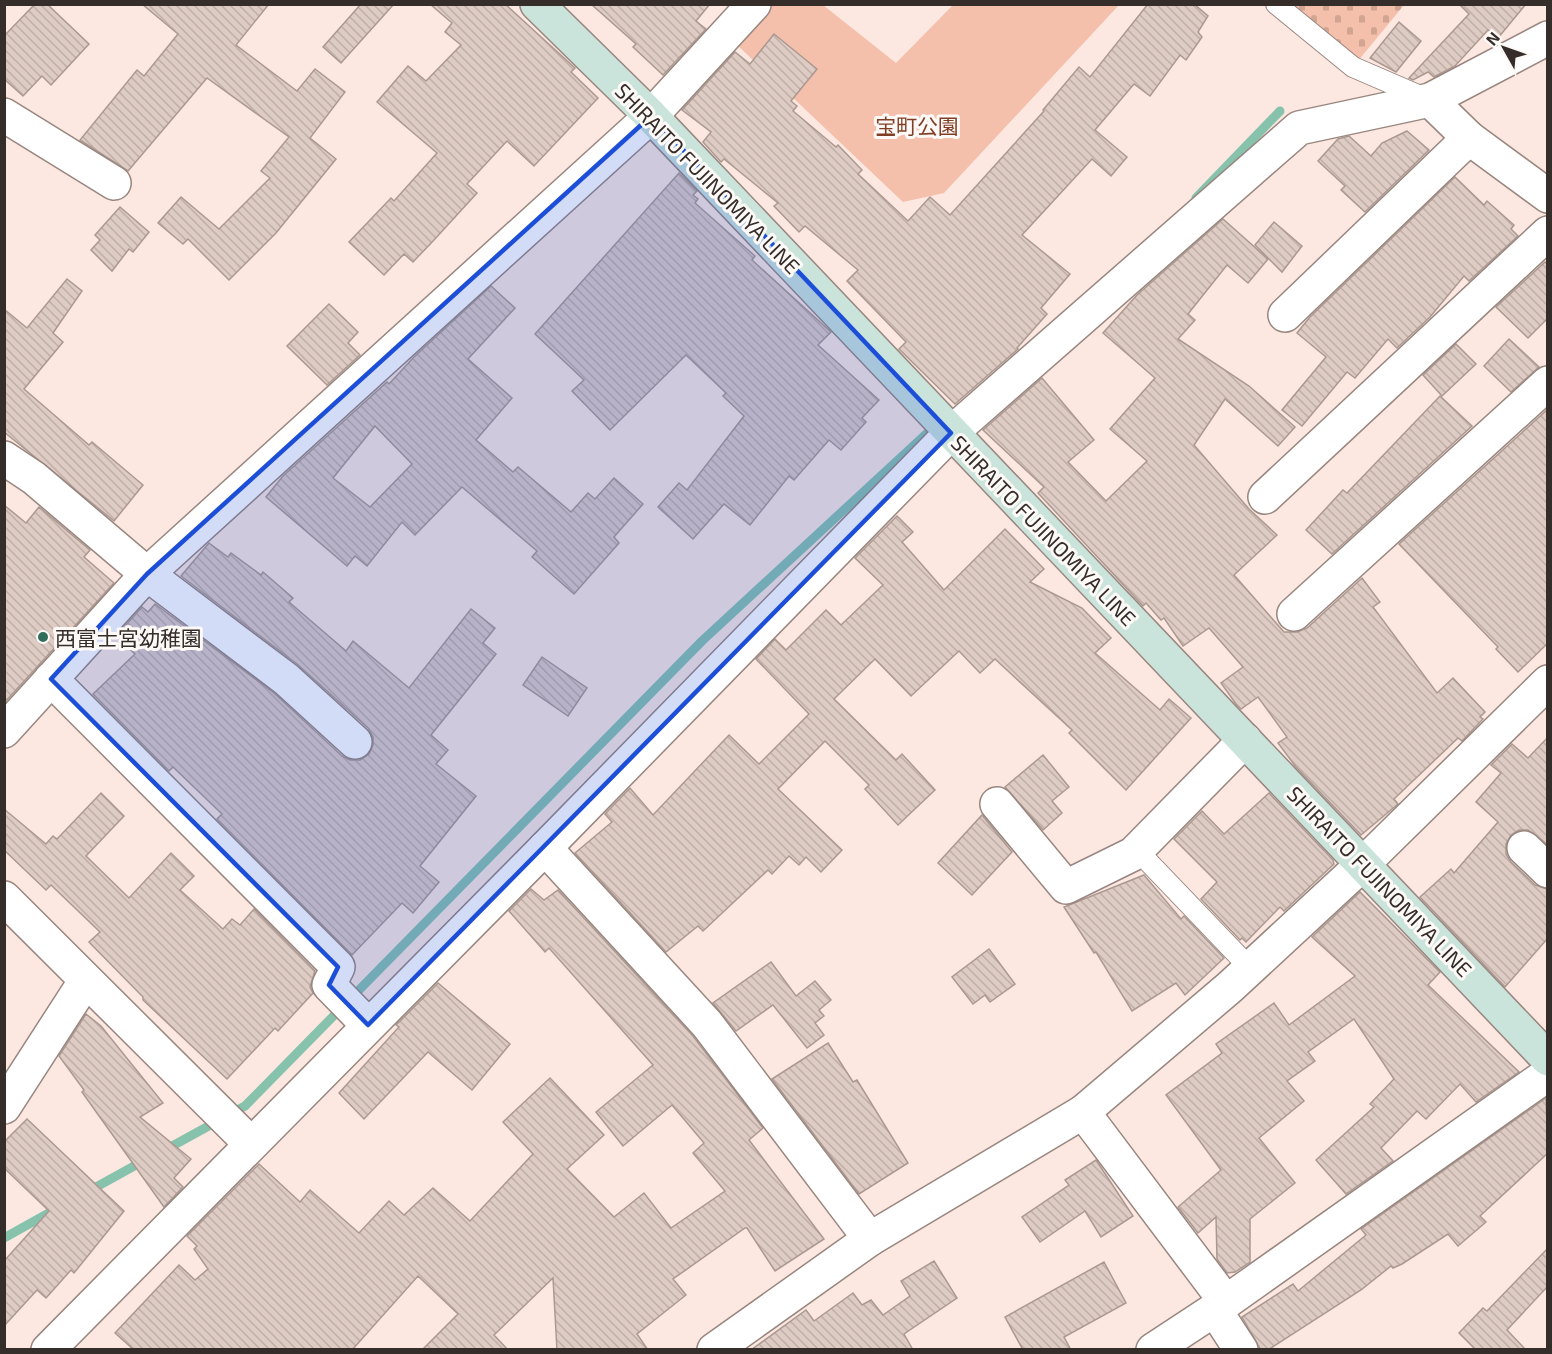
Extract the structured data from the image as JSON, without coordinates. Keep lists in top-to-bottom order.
{
  "streets": {
    "main road": ["SHIRAITO FUJINOMIYA LINE"]
  },
  "parks": ["宝町公園"],
  "places": ["西富士宮幼稚園"],
  "north": "top left"
}
